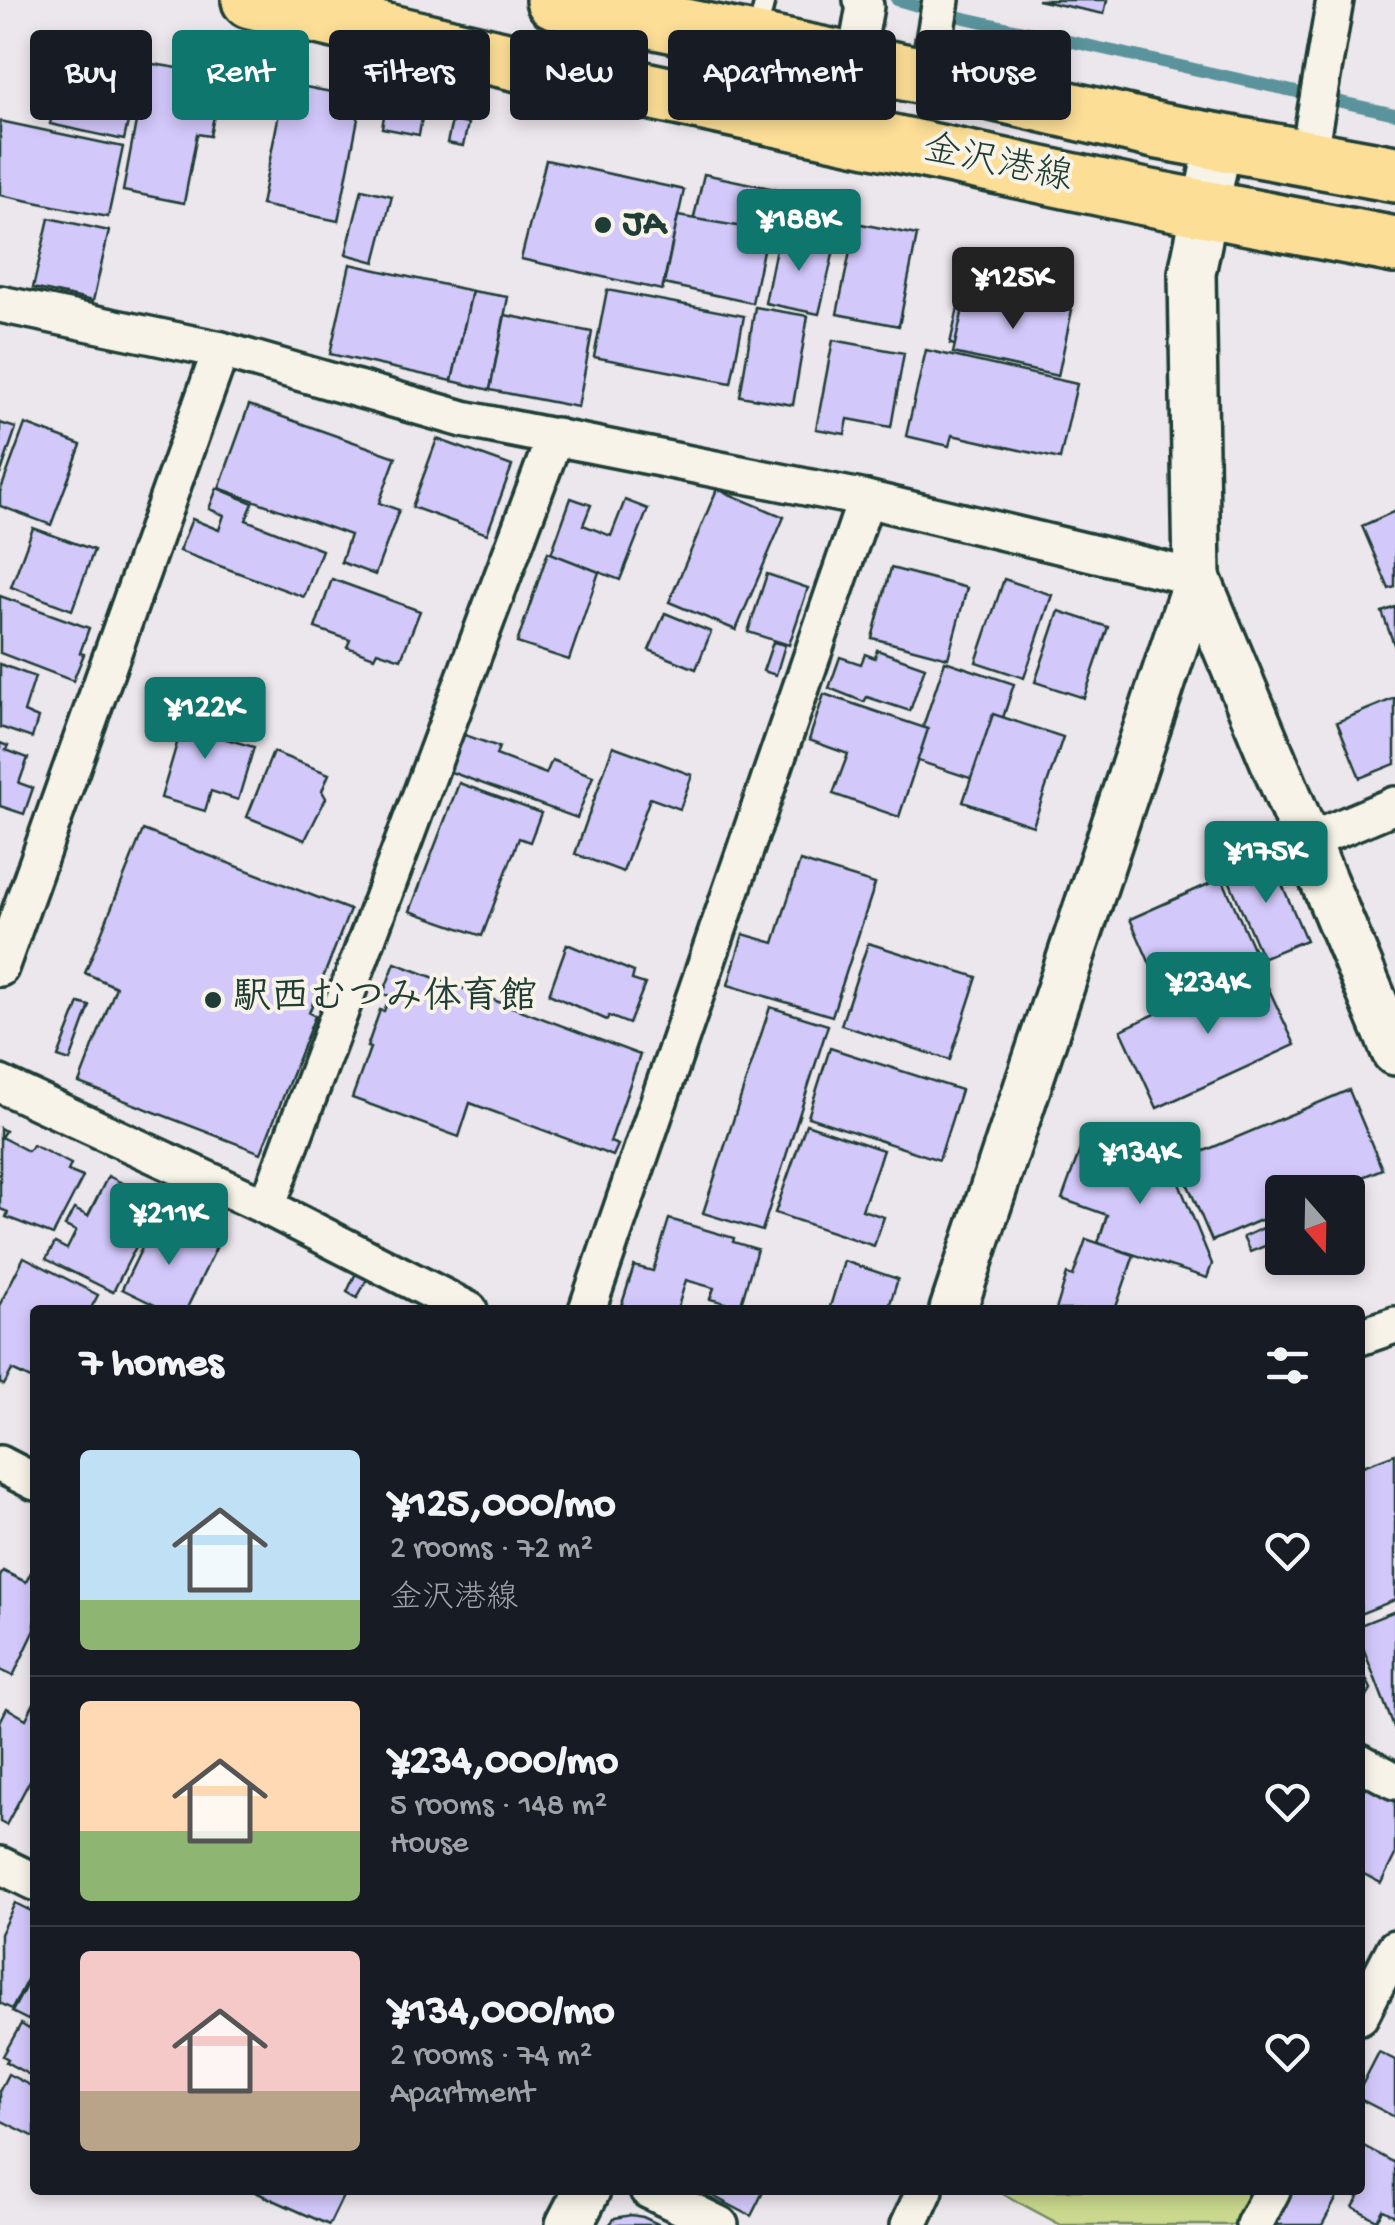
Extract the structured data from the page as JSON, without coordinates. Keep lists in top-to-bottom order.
{
  "streets": {
    "main road": ["金沢港線"]
  },
  "places": ["JA", "駅西むつみ体育館"],
  "north": "bottom",
  "page": {
    "chip": [
      "Buy",
      "Rent",
      "Filters",
      "New",
      "Apartment",
      "House"
    ],
    "price": [
      "¥188K",
      "¥125K",
      "¥122K",
      "¥175K",
      "¥234K",
      "¥134K",
      "¥211K"
    ],
    "heading": "7 homes",
    "list": [
      {
        "name": "¥125,000/mo",
        "note": "2 rooms · 72 m² · 金沢港線"
      },
      {
        "name": "¥234,000/mo",
        "note": "5 rooms · 148 m² · House"
      },
      {
        "name": "¥134,000/mo",
        "note": "2 rooms · 74 m² · Apartment"
      }
    ]
  }
}
